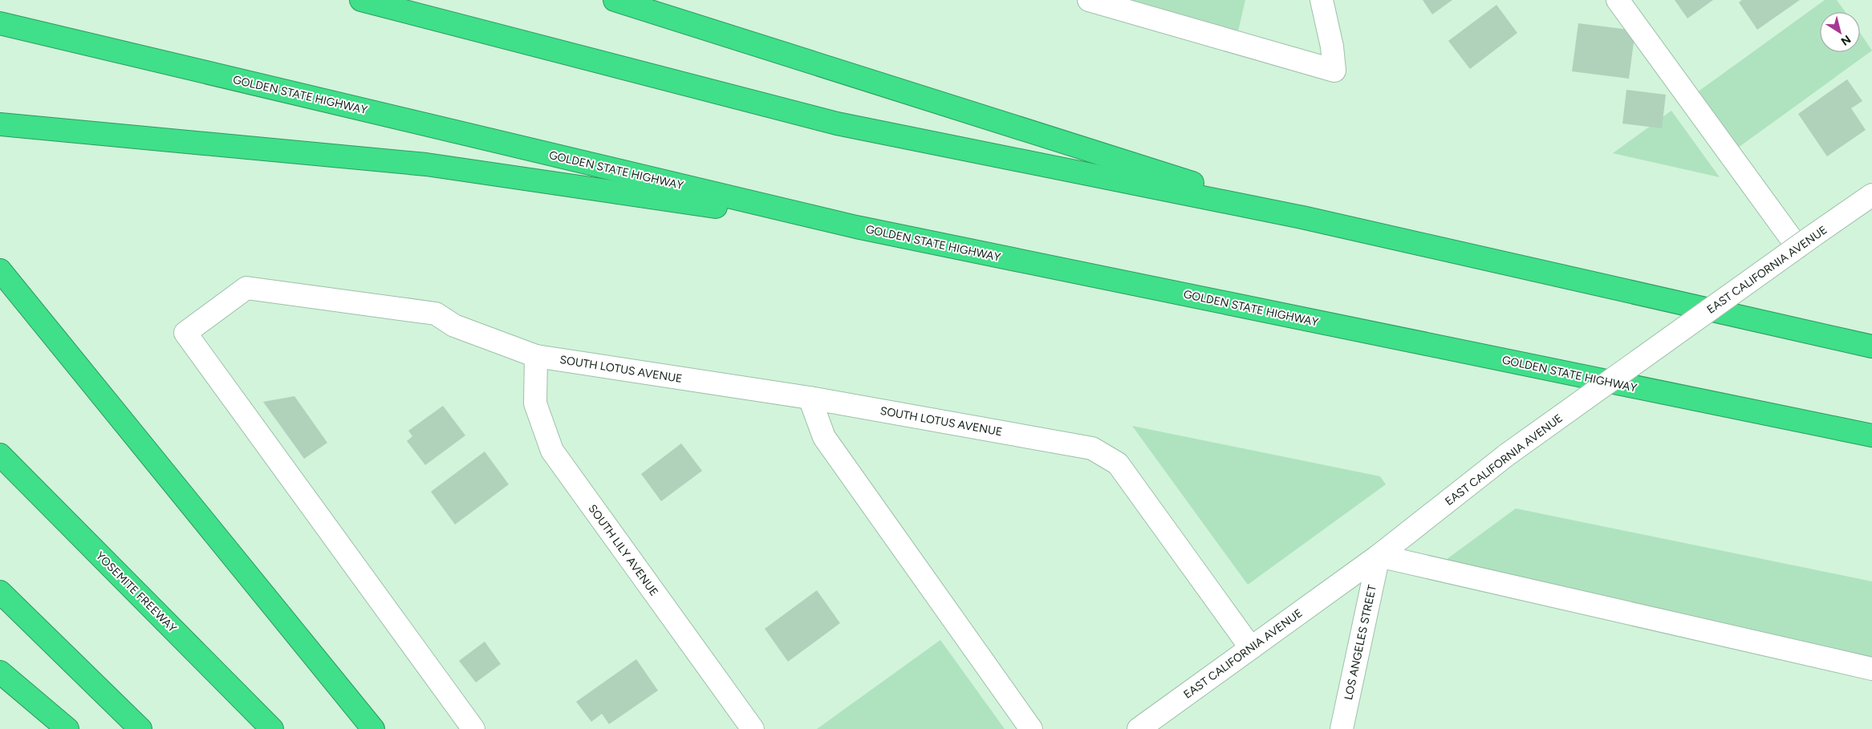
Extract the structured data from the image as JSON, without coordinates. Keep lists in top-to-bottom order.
{
  "streets": {
    "highway": ["GOLDEN STATE HIGHWAY", "YOSEMITE FREEWAY"],
    "street": [
      "EAST CALIFORNIA AVENUE",
      "SOUTH LOTUS AVENUE",
      "SOUTH LILY AVENUE",
      "LOS ANGELES STREET"
    ]
  },
  "crossings": [
    ["EAST CALIFORNIA AVENUE", "SOUTH LOTUS AVENUE"],
    ["EAST CALIFORNIA AVENUE", "LOS ANGELES STREET"],
    ["SOUTH LOTUS AVENUE", "SOUTH LILY AVENUE"]
  ],
  "north": "bottom right"
}
